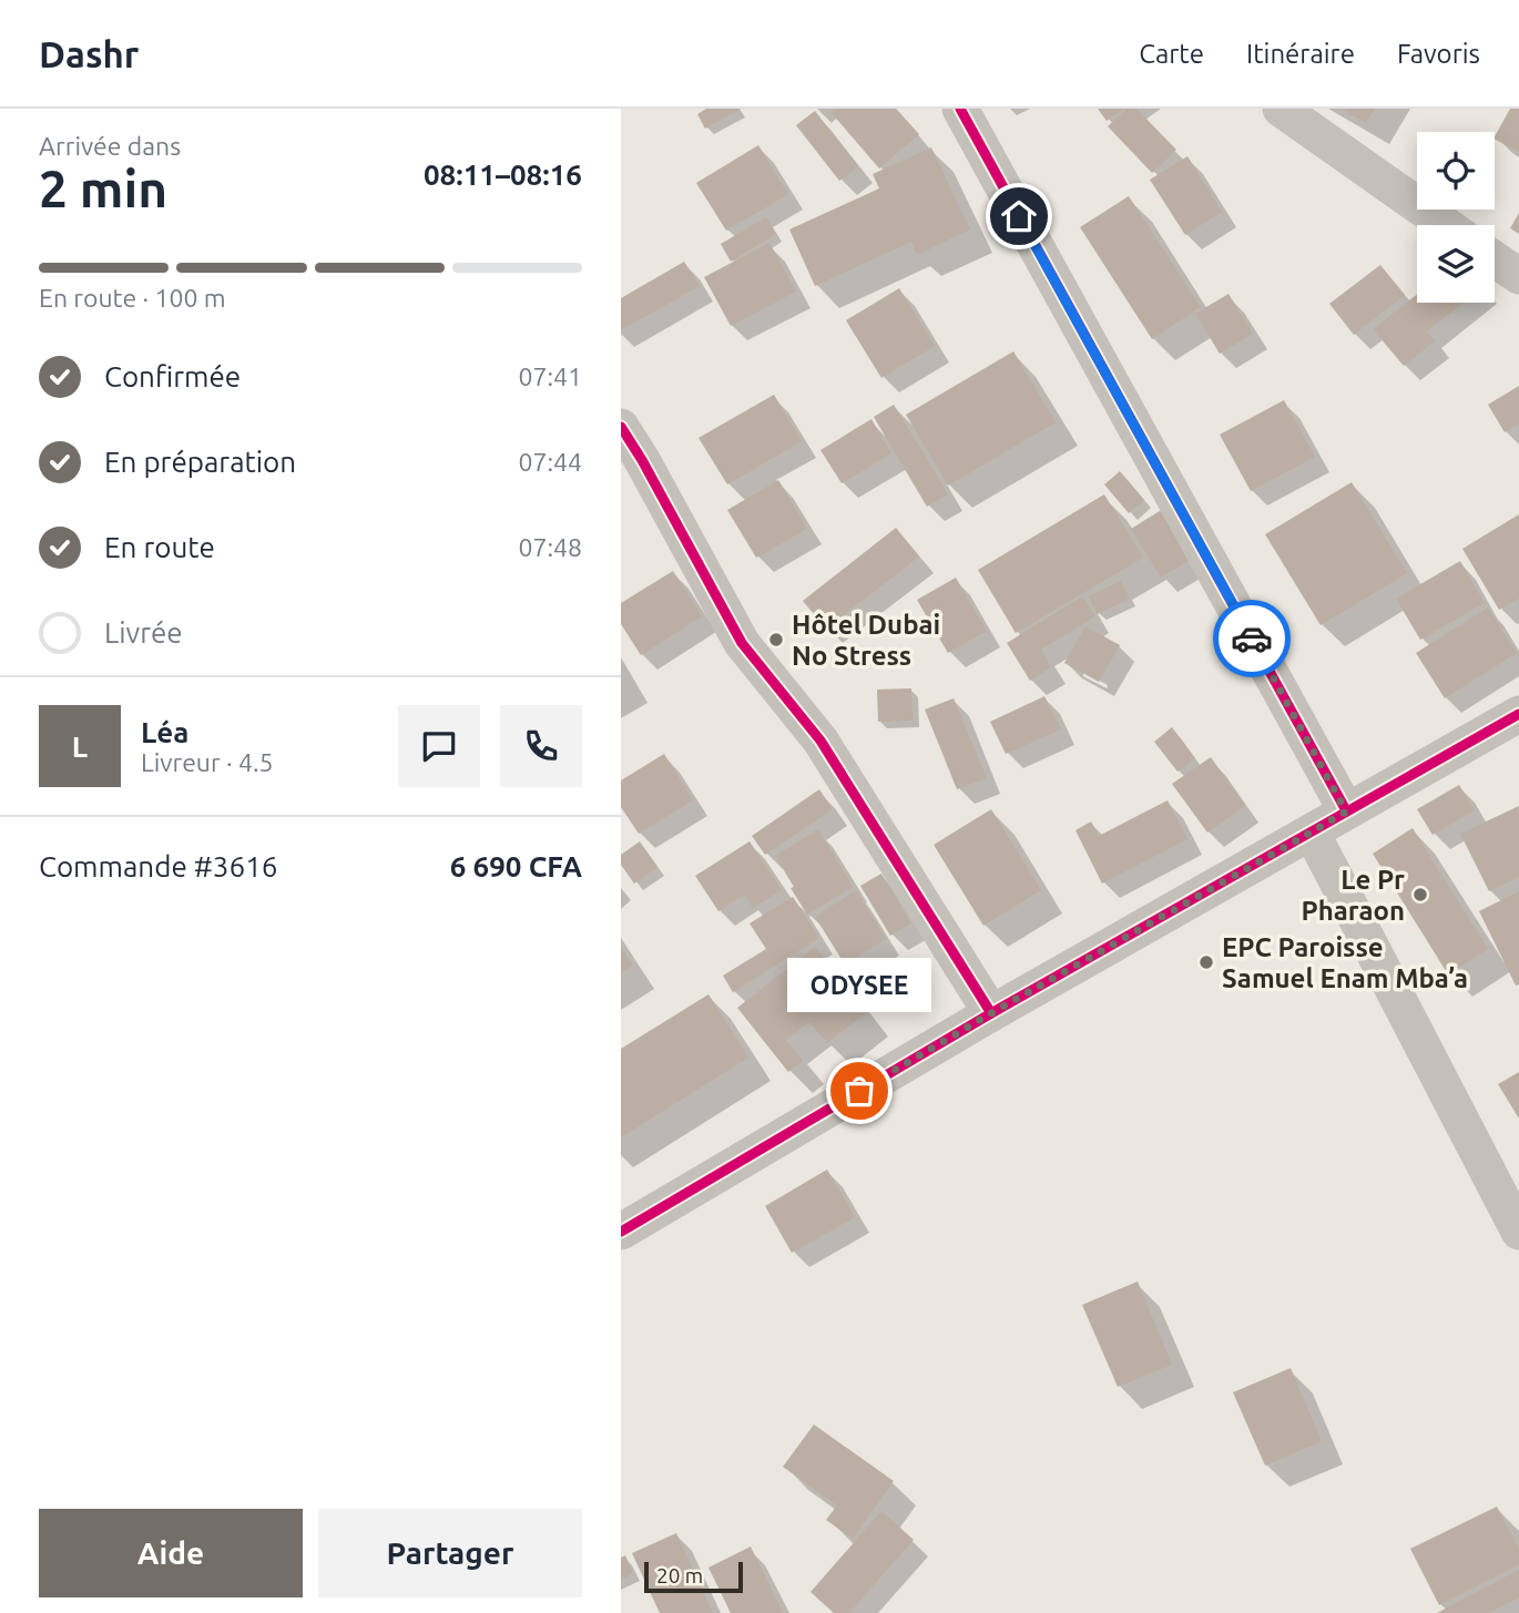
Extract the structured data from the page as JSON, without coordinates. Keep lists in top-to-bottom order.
{
  "places": [
    "Hôtel Dubai No Stress",
    "Le Pr Pharaon",
    "EPC Paroisse Samuel Enam Mba’a",
    "ODYSEE"
  ],
  "scale_bar": "20 m",
  "page": {
    "header": "Dashr",
    "nav": ["Carte", "Itinéraire", "Favoris"],
    "heading": ["2 min", "Arrivée dans", "08:11–08:16"],
    "panel": [
      "Léa",
      "Livreur · 4.5",
      "Commande #3616",
      "6 690 CFA"
    ],
    "bar": "En route · 100 m",
    "list": [
      ["Confirmée", "07:41"],
      ["En préparation", "07:44"],
      ["En route", "07:48"],
      "Livrée"
    ],
    "round": "L",
    "bubble": "ODYSEE",
    "buttons": ["Aide", "Partager"],
    "scale": "20 m"
  }
}
